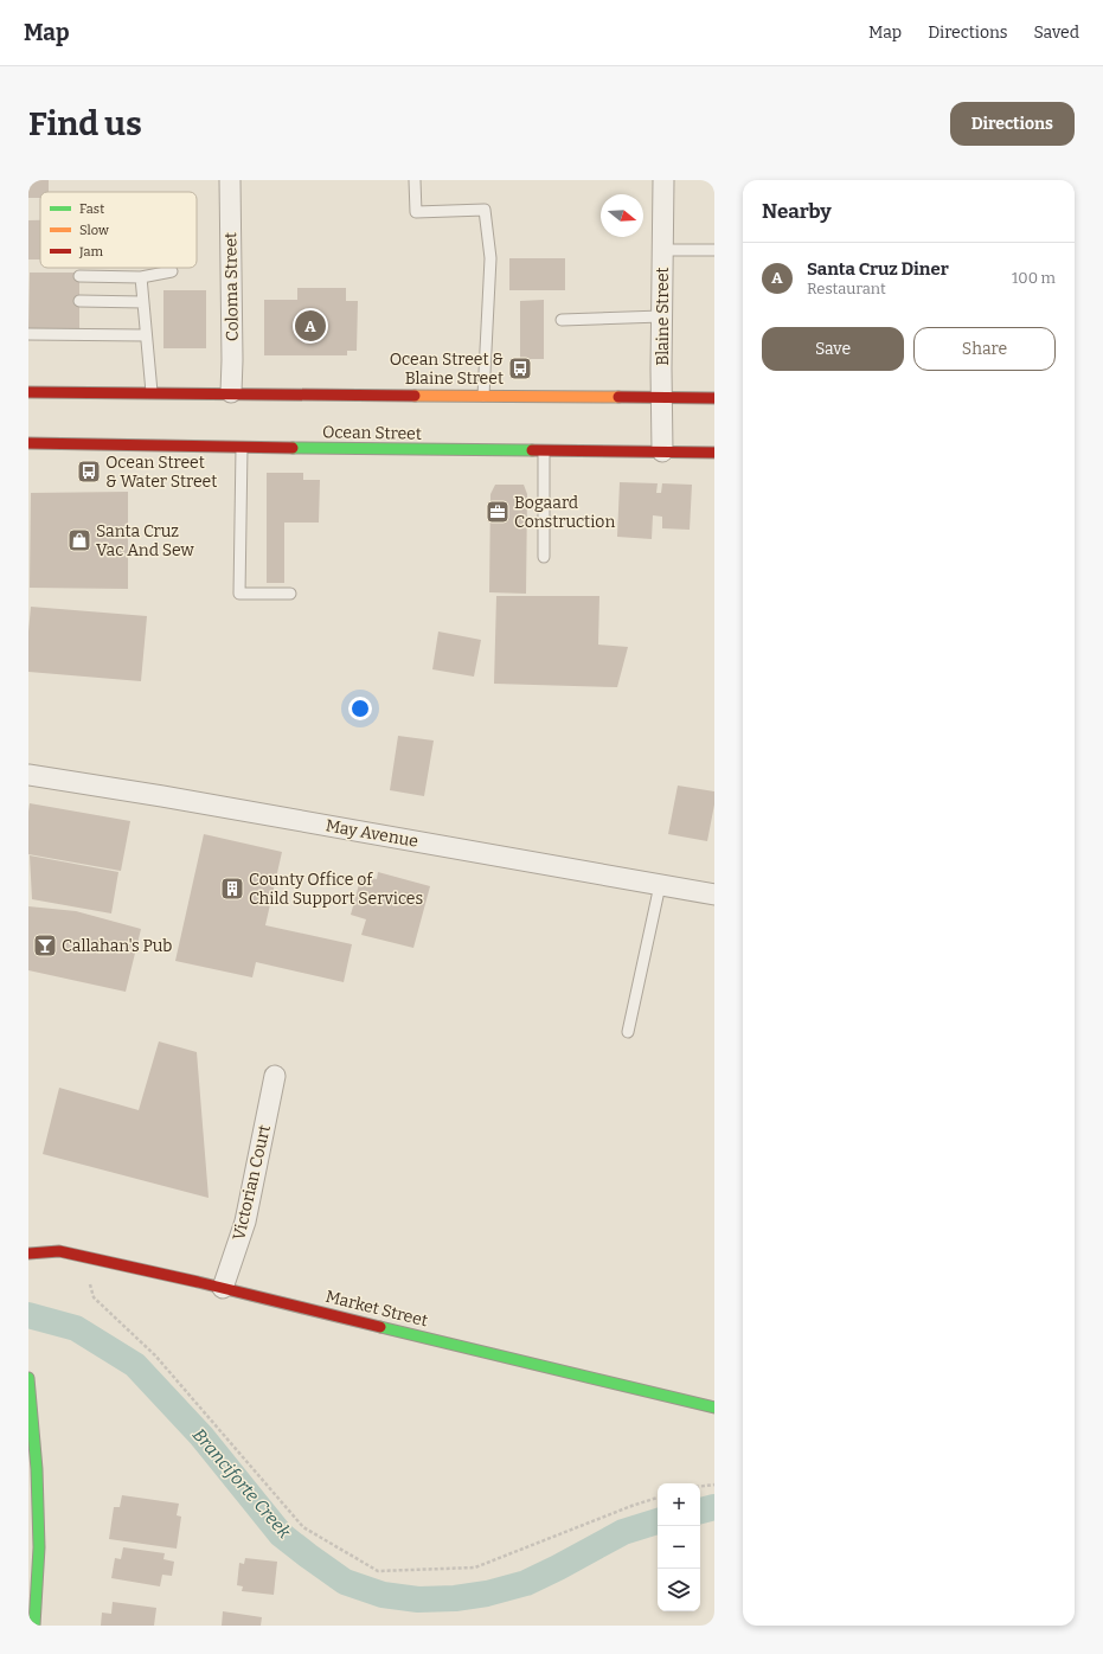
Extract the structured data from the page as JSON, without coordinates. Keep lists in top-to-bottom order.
{
  "streets": {
    "main road": ["Ocean Street", "Market Street"],
    "street": [
      "Coloma Street",
      "Blaine Street",
      "May Avenue",
      "Victorian Court"
    ]
  },
  "crossings": [
    ["Blaine Street", "Ocean Street"],
    ["Victorian Court", "Market Street"]
  ],
  "water": ["Branciforte Creek"],
  "places": {
    "bus stop": ["Ocean Street & Blaine Street", "Ocean Street & Water Street"],
    "office": ["Bogaard Construction"],
    "shop": ["Santa Cruz Vac And Sew"],
    "building": ["County Office of Child Support Services"],
    "bar": ["Callahan's Pub"]
  },
  "legend": ["Fast", "Slow", "Jam"],
  "north": "right",
  "page": {
    "header": "Map",
    "nav": ["Map", "Directions", "Saved"],
    "buttons": [
      "Directions",
      ["Save", "Share"]
    ],
    "title": "Find us",
    "heading": "Nearby",
    "list": [
      {
        "mark": "A",
        "name": "Santa Cruz Diner",
        "note": "Restaurant",
        "value": "100 m"
      }
    ],
    "pins": "A",
    "map_buttons": ["+", "−"]
  }
}
